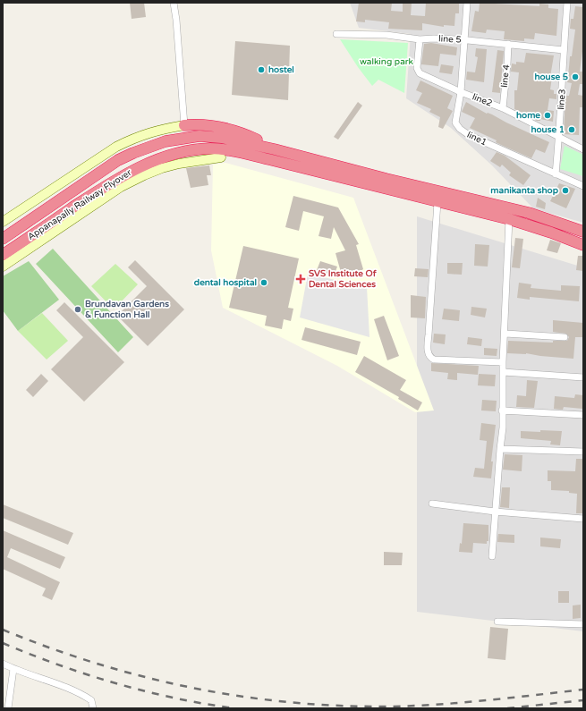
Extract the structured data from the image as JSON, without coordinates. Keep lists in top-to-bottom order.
{
  "streets": {
    "highway": ["Appanapally Railway Flyover"],
    "street": [
      "line 5",
      "line 4",
      "line3",
      "line2",
      "line1"
    ]
  },
  "crossings": [
    ["line 5", "line 4"],
    ["line 5", "line3"],
    ["line 5", "line2"],
    ["line 4", "line2"],
    ["line3", "line2"],
    ["line3", "line1"],
    ["line2", "line1"]
  ],
  "parks": ["walking park"],
  "places": {
    "other": [
      "hostel",
      "house 5",
      "home",
      "house 1",
      "manikanta shop",
      "dental hospital",
      "Brundavan Gardens & Function Hall"
    ],
    "health": ["SVS Institute Of Dental Sciences"]
  }
}
